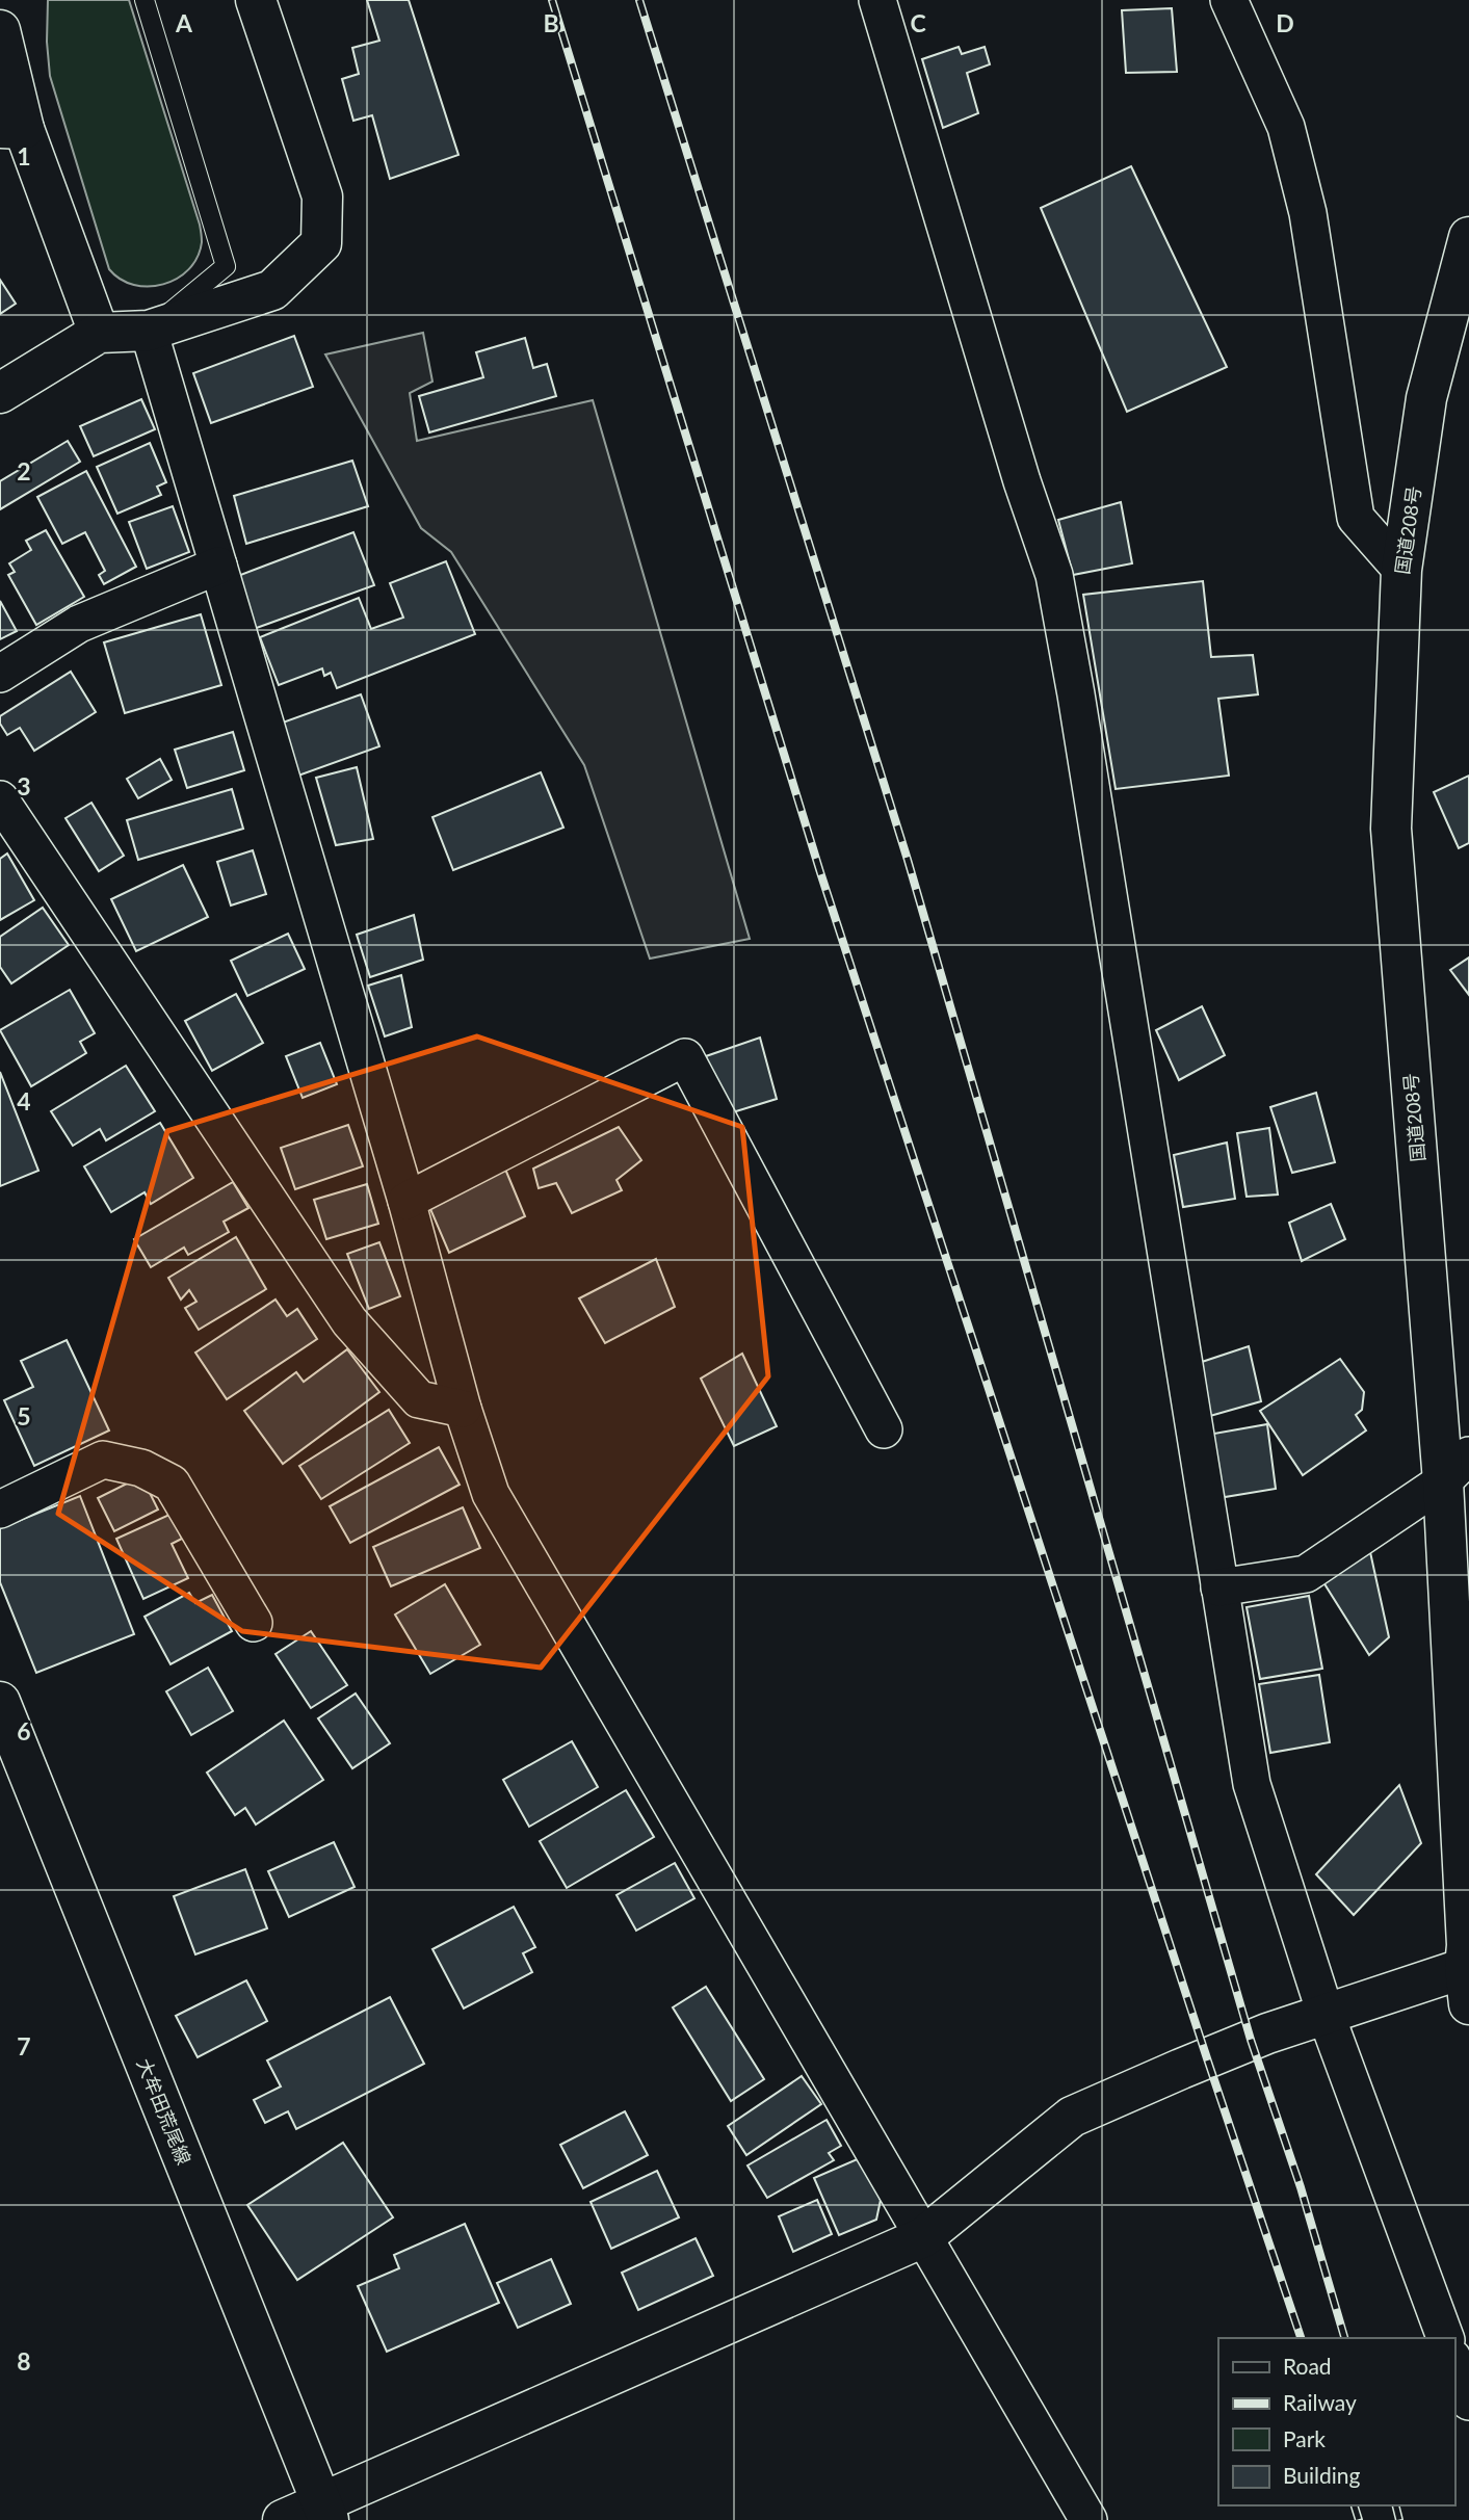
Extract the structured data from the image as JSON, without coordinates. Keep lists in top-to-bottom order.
{
  "streets": {
    "main road": ["国道208号", "大牟田荒尾線"]
  },
  "legend": [
    "Road",
    "Railway",
    "Park",
    "Building"
  ],
  "grid": {
    "columns": [
      "A",
      "B",
      "C",
      "D"
    ],
    "rows": [
      "1",
      "2",
      "3",
      "4",
      "5",
      "6",
      "7",
      "8"
    ]
  }
}
